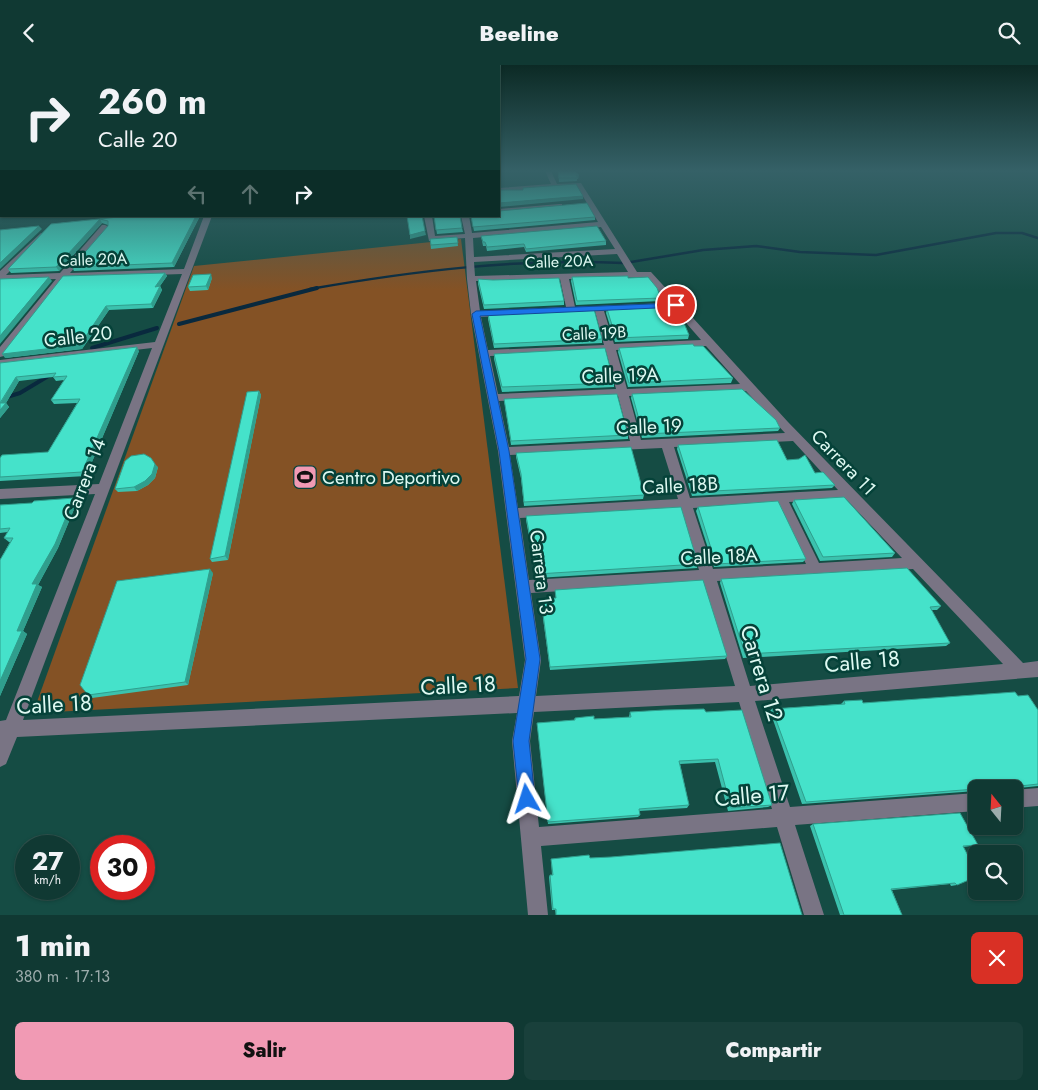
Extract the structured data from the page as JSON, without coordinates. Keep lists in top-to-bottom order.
{
  "streets": {
    "street": [
      "Calle 20A",
      "Calle 19B",
      "Calle 20",
      "Calle 19A",
      "Calle 19",
      "Carrera 11",
      "Carrera 14",
      "Calle 18B",
      "Calle 18A",
      "Carrera 13",
      "Calle 18",
      "Carrera 12",
      "Calle 17"
    ]
  },
  "crossings": [
    ["Calle 20A", "Carrera 11"],
    ["Calle 20A", "Carrera 14"],
    ["Calle 20A", "Carrera 13"],
    ["Calle 19B", "Carrera 11"],
    ["Calle 19B", "Carrera 13"],
    ["Calle 20", "Carrera 14"],
    ["Calle 19A", "Carrera 11"],
    ["Calle 19A", "Carrera 13"],
    ["Calle 19", "Carrera 11"],
    ["Calle 19", "Carrera 13"],
    ["Calle 19", "Carrera 12"],
    ["Carrera 11", "Calle 18B"],
    ["Carrera 11", "Calle 18A"],
    ["Carrera 11", "Calle 18"],
    ["Carrera 14", "Calle 18"],
    ["Calle 18B", "Carrera 13"],
    ["Calle 18B", "Carrera 12"],
    ["Calle 18A", "Carrera 13"],
    ["Calle 18A", "Carrera 12"],
    ["Carrera 13", "Calle 18"],
    ["Carrera 13", "Calle 17"],
    ["Calle 18", "Carrera 12"],
    ["Carrera 12", "Calle 17"]
  ],
  "places": {
    "sports": ["Centro Deportivo"]
  },
  "north": "top",
  "page": {
    "header": "Beeline",
    "turn": ["260 m", "Calle 20"],
    "speed": "27 km/h",
    "limit": "30",
    "heading": ["1 min", "380 m · 17:13"],
    "buttons": ["Salir", "Compartir"]
  }
}
